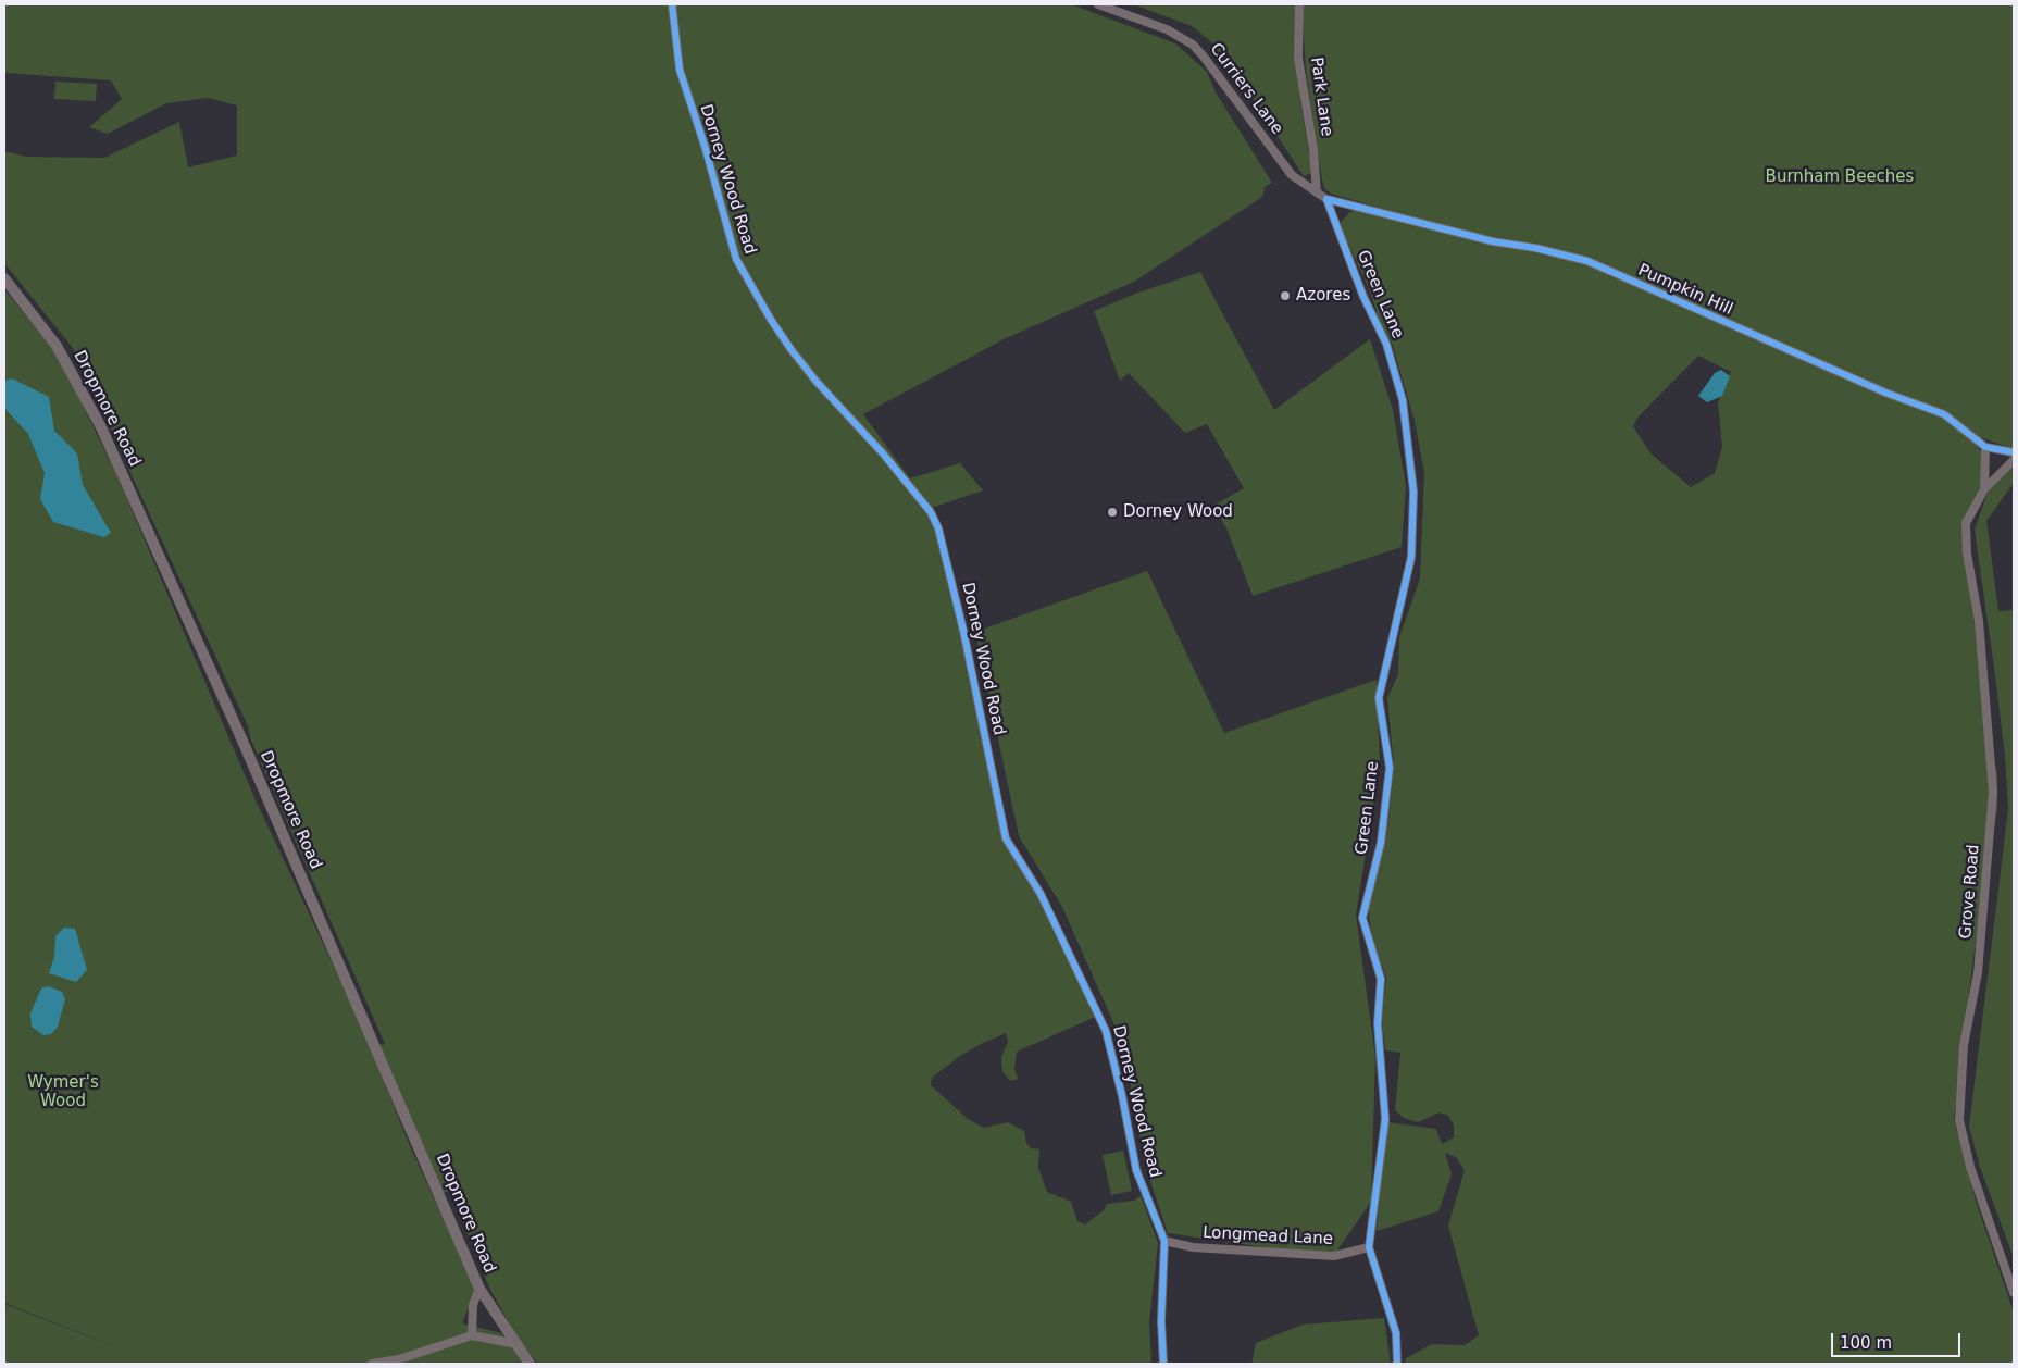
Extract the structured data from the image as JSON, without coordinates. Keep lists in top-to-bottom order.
{
  "streets": {
    "street": [
      "Curriers Lane",
      "Park Lane",
      "Dorney Wood Road",
      "Pumpkin Hill",
      "Green Lane",
      "Dropmore Road",
      "Grove Road",
      "Longmead Lane"
    ]
  },
  "crossings": [
    ["Curriers Lane", "Park Lane"],
    ["Curriers Lane", "Pumpkin Hill"],
    ["Curriers Lane", "Green Lane"],
    ["Dorney Wood Road", "Longmead Lane"],
    ["Pumpkin Hill", "Green Lane"],
    ["Pumpkin Hill", "Grove Road"],
    ["Green Lane", "Longmead Lane"]
  ],
  "parks": ["Burnham Beeches", "Wymer's Wood"],
  "places": ["Azores", "Dorney Wood"],
  "scale_bar": "100 m"
}
